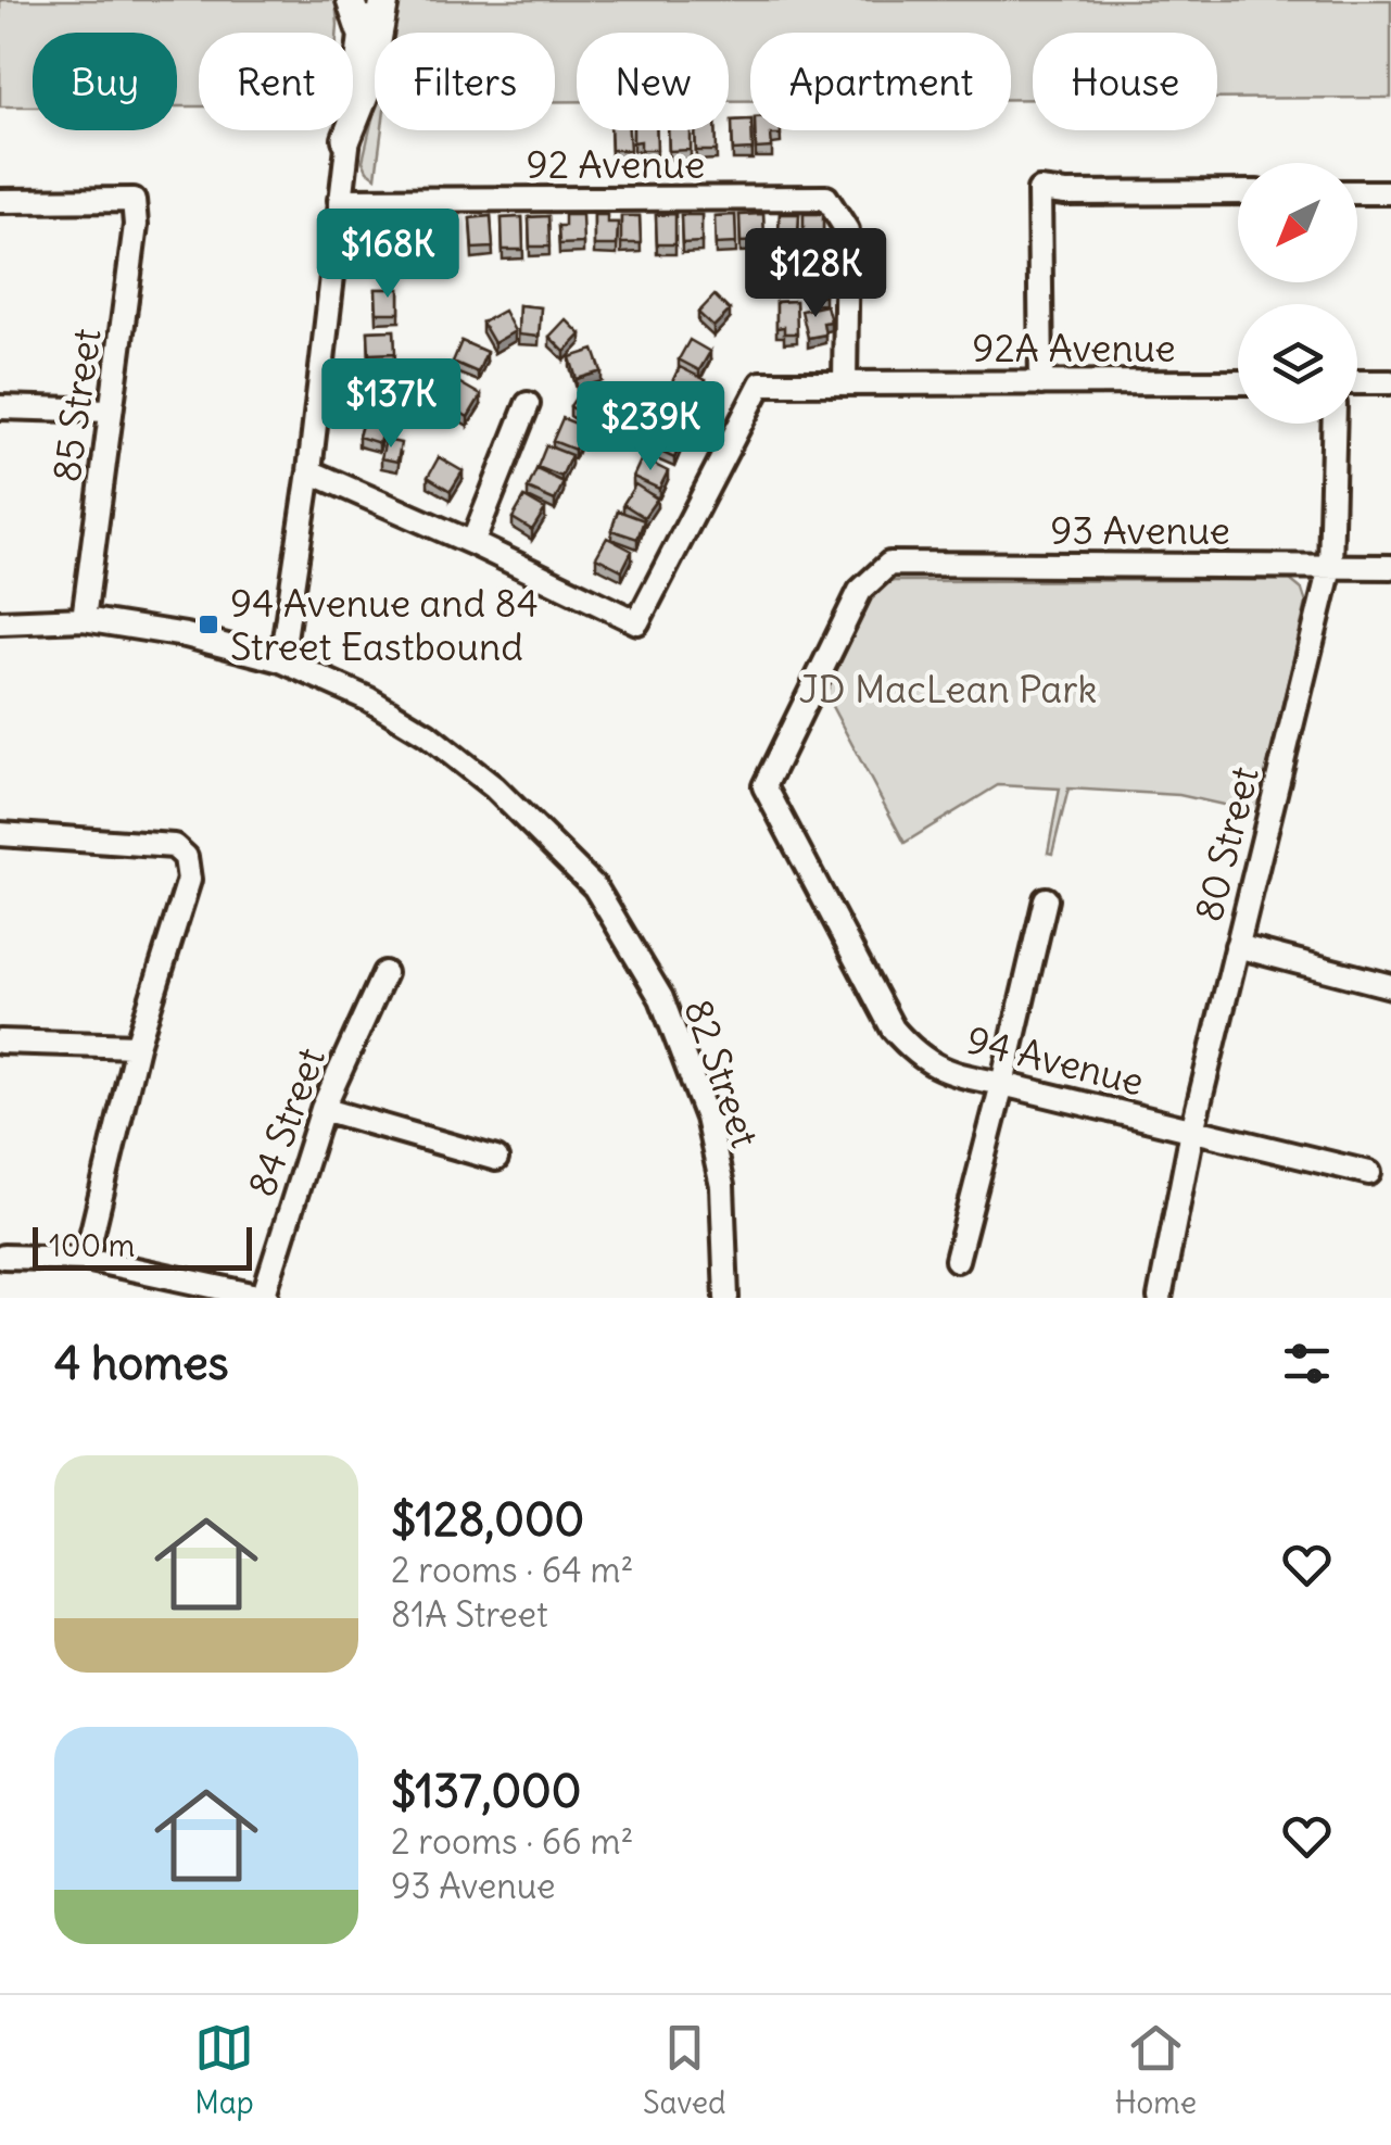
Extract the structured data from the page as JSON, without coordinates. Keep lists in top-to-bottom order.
{
  "streets": {
    "street": [
      "92 Avenue",
      "92A Avenue",
      "85 Street",
      "93 Avenue",
      "80 Street",
      "94 Avenue",
      "82 Street",
      "84 Street"
    ]
  },
  "crossings": [
    ["92 Avenue", "92A Avenue"],
    ["93 Avenue", "80 Street"],
    ["93 Avenue", "94 Avenue"],
    ["80 Street", "94 Avenue"]
  ],
  "parks": ["JD MacLean Park"],
  "places": {
    "transit": ["94 Avenue and 84 Street Eastbound"]
  },
  "scale_bar": "100 m",
  "north": "bottom left",
  "page": {
    "chip": [
      "Buy",
      "Rent",
      "Filters",
      "New",
      "Apartment",
      "House"
    ],
    "price": [
      "$168K",
      "$128K",
      "$137K",
      "$239K"
    ],
    "scale": "100 m",
    "heading": "4 homes",
    "list": [
      {
        "name": "$128,000",
        "note": "2 rooms · 64 m² · 81A Street"
      },
      {
        "name": "$137,000",
        "note": "2 rooms · 66 m² · 93 Avenue"
      }
    ],
    "tabs": ["Map", "Saved", "Home"]
  }
}
